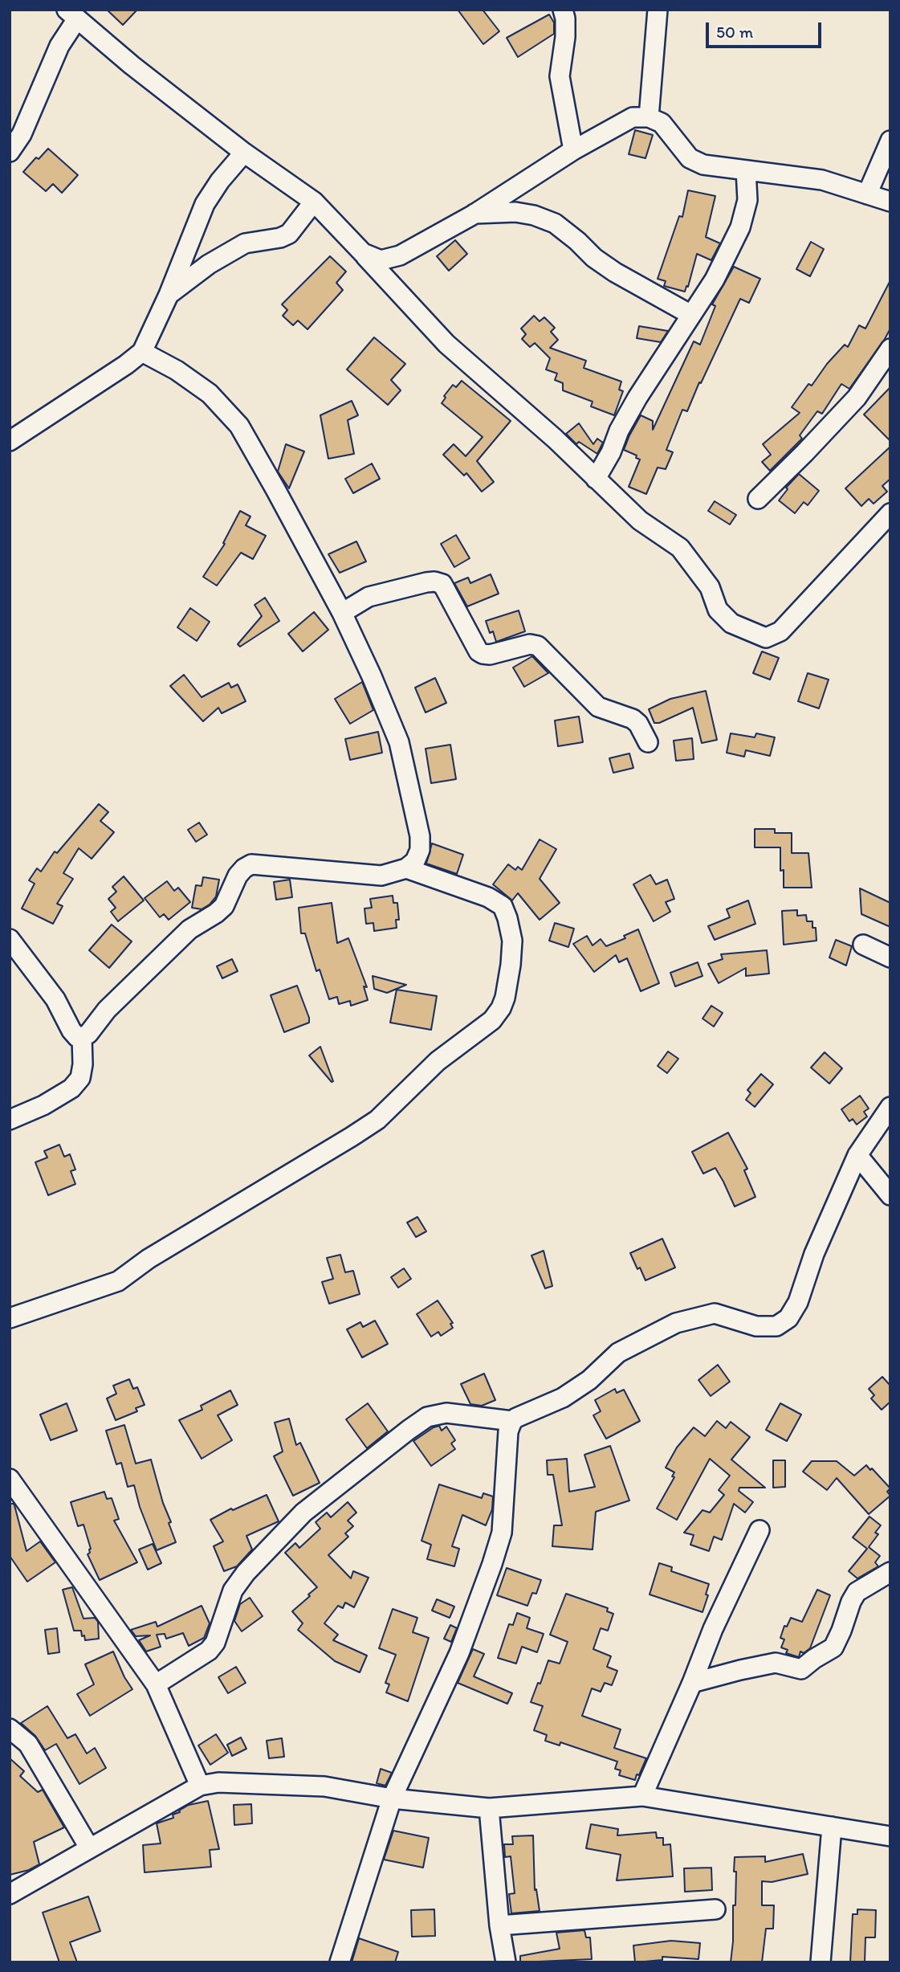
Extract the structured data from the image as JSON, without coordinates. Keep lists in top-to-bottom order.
{
  "scale_bar": "50 m"
}
